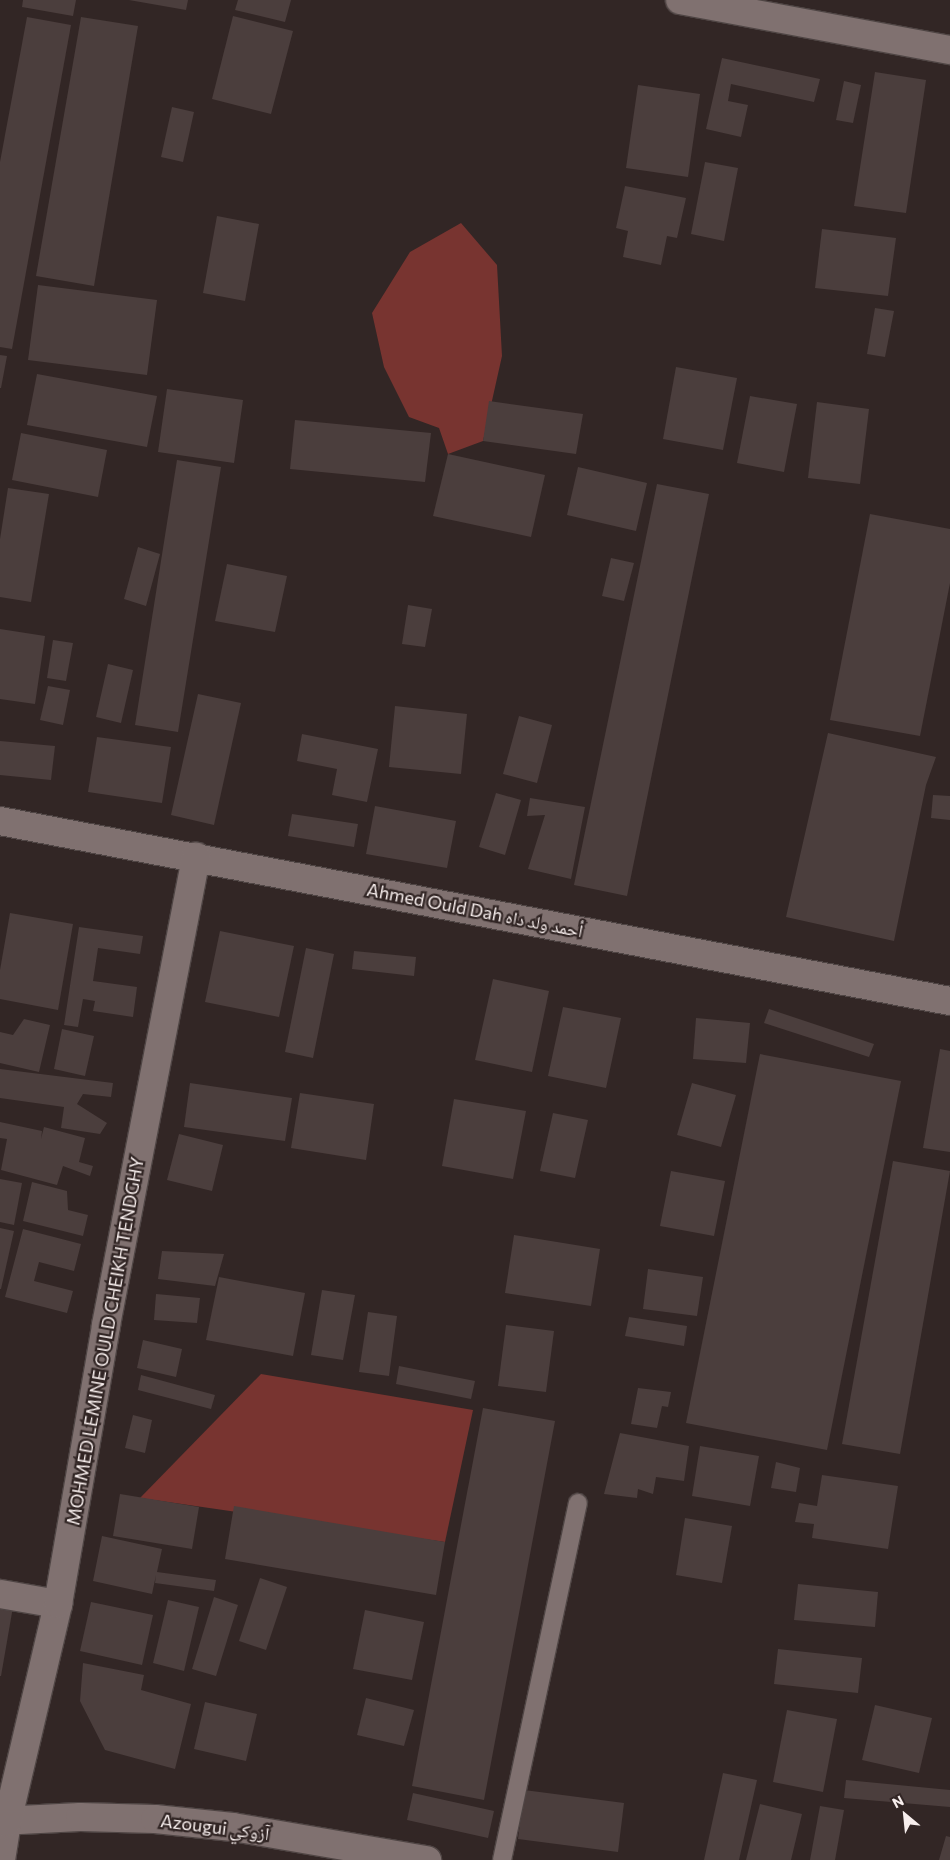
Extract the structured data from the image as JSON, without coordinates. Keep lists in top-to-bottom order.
{
  "streets": {
    "street": ["Ahmed Ould Dah أحمد ولد داه", "MOHMED LEMINE OULD CHEIKH TENDGHY", "Azougui آزوكي"]
  },
  "crossings": [
    ["Ahmed Ould Dah أحمد ولد داه", "MOHMED LEMINE OULD CHEIKH TENDGHY"],
    ["MOHMED LEMINE OULD CHEIKH TENDGHY", "Azougui آزوكي"]
  ],
  "north": "top left"
}
